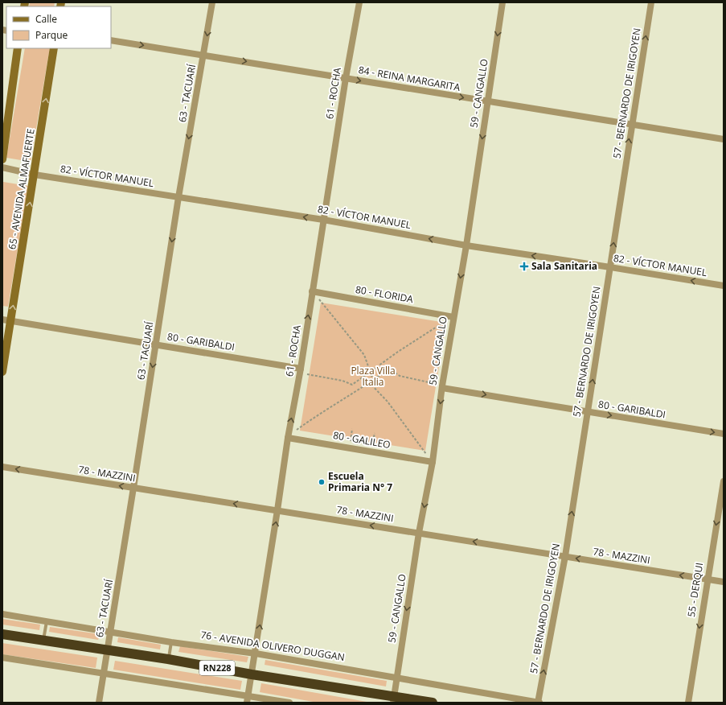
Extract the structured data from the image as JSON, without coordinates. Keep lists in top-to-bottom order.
{
  "streets": {
    "highway": ["RN228"],
    "main road": ["65 - AVENIDA ALMAFUERTE"],
    "street": [
      "84 - REINA MARGARITA",
      "63 - TACUARÍ",
      "61 - ROCHA",
      "59 - CANGALLO",
      "57 - BERNARDO DE IRIGOYEN",
      "82 - VÍCTOR MANUEL",
      "80 - FLORIDA",
      "80 - GARIBALDI",
      "80 - GALILEO",
      "78 - MAZZINI",
      "55 - DERQUI",
      "76 - AVENIDA OLIVERO DUGGAN"
    ]
  },
  "crossings": [
    ["84 - REINA MARGARITA", "63 - TACUARÍ"],
    ["84 - REINA MARGARITA", "61 - ROCHA"],
    ["84 - REINA MARGARITA", "59 - CANGALLO"],
    ["84 - REINA MARGARITA", "57 - BERNARDO DE IRIGOYEN"],
    ["63 - TACUARÍ", "82 - VÍCTOR MANUEL"],
    ["63 - TACUARÍ", "80 - GARIBALDI"],
    ["63 - TACUARÍ", "78 - MAZZINI"],
    ["63 - TACUARÍ", "76 - AVENIDA OLIVERO DUGGAN"],
    ["63 - TACUARÍ", "RN228"],
    ["61 - ROCHA", "82 - VÍCTOR MANUEL"],
    ["61 - ROCHA", "80 - FLORIDA"],
    ["61 - ROCHA", "80 - GARIBALDI"],
    ["61 - ROCHA", "80 - GALILEO"],
    ["61 - ROCHA", "78 - MAZZINI"],
    ["61 - ROCHA", "76 - AVENIDA OLIVERO DUGGAN"],
    ["61 - ROCHA", "RN228"],
    ["59 - CANGALLO", "82 - VÍCTOR MANUEL"],
    ["59 - CANGALLO", "80 - FLORIDA"],
    ["59 - CANGALLO", "80 - GARIBALDI"],
    ["59 - CANGALLO", "80 - GALILEO"],
    ["59 - CANGALLO", "78 - MAZZINI"],
    ["59 - CANGALLO", "76 - AVENIDA OLIVERO DUGGAN"],
    ["59 - CANGALLO", "RN228"],
    ["57 - BERNARDO DE IRIGOYEN", "82 - VÍCTOR MANUEL"],
    ["57 - BERNARDO DE IRIGOYEN", "80 - GARIBALDI"],
    ["57 - BERNARDO DE IRIGOYEN", "78 - MAZZINI"],
    ["57 - BERNARDO DE IRIGOYEN", "76 - AVENIDA OLIVERO DUGGAN"],
    ["82 - VÍCTOR MANUEL", "65 - AVENIDA ALMAFUERTE"],
    ["65 - AVENIDA ALMAFUERTE", "80 - GARIBALDI"],
    ["78 - MAZZINI", "55 - DERQUI"]
  ],
  "one_way": [
    "84 - REINA MARGARITA",
    "63 - TACUARÍ",
    "61 - ROCHA",
    "59 - CANGALLO",
    "57 - BERNARDO DE IRIGOYEN",
    "82 - VÍCTOR MANUEL",
    "80 - GARIBALDI",
    "78 - MAZZINI",
    "55 - DERQUI"
  ],
  "parks": ["Plaza Villa Italia"],
  "places": {
    "health": ["Sala Sanitaria"],
    "other": ["Escuela Primaria N° 7"]
  },
  "legend": ["Calle", "Parque"]
}
